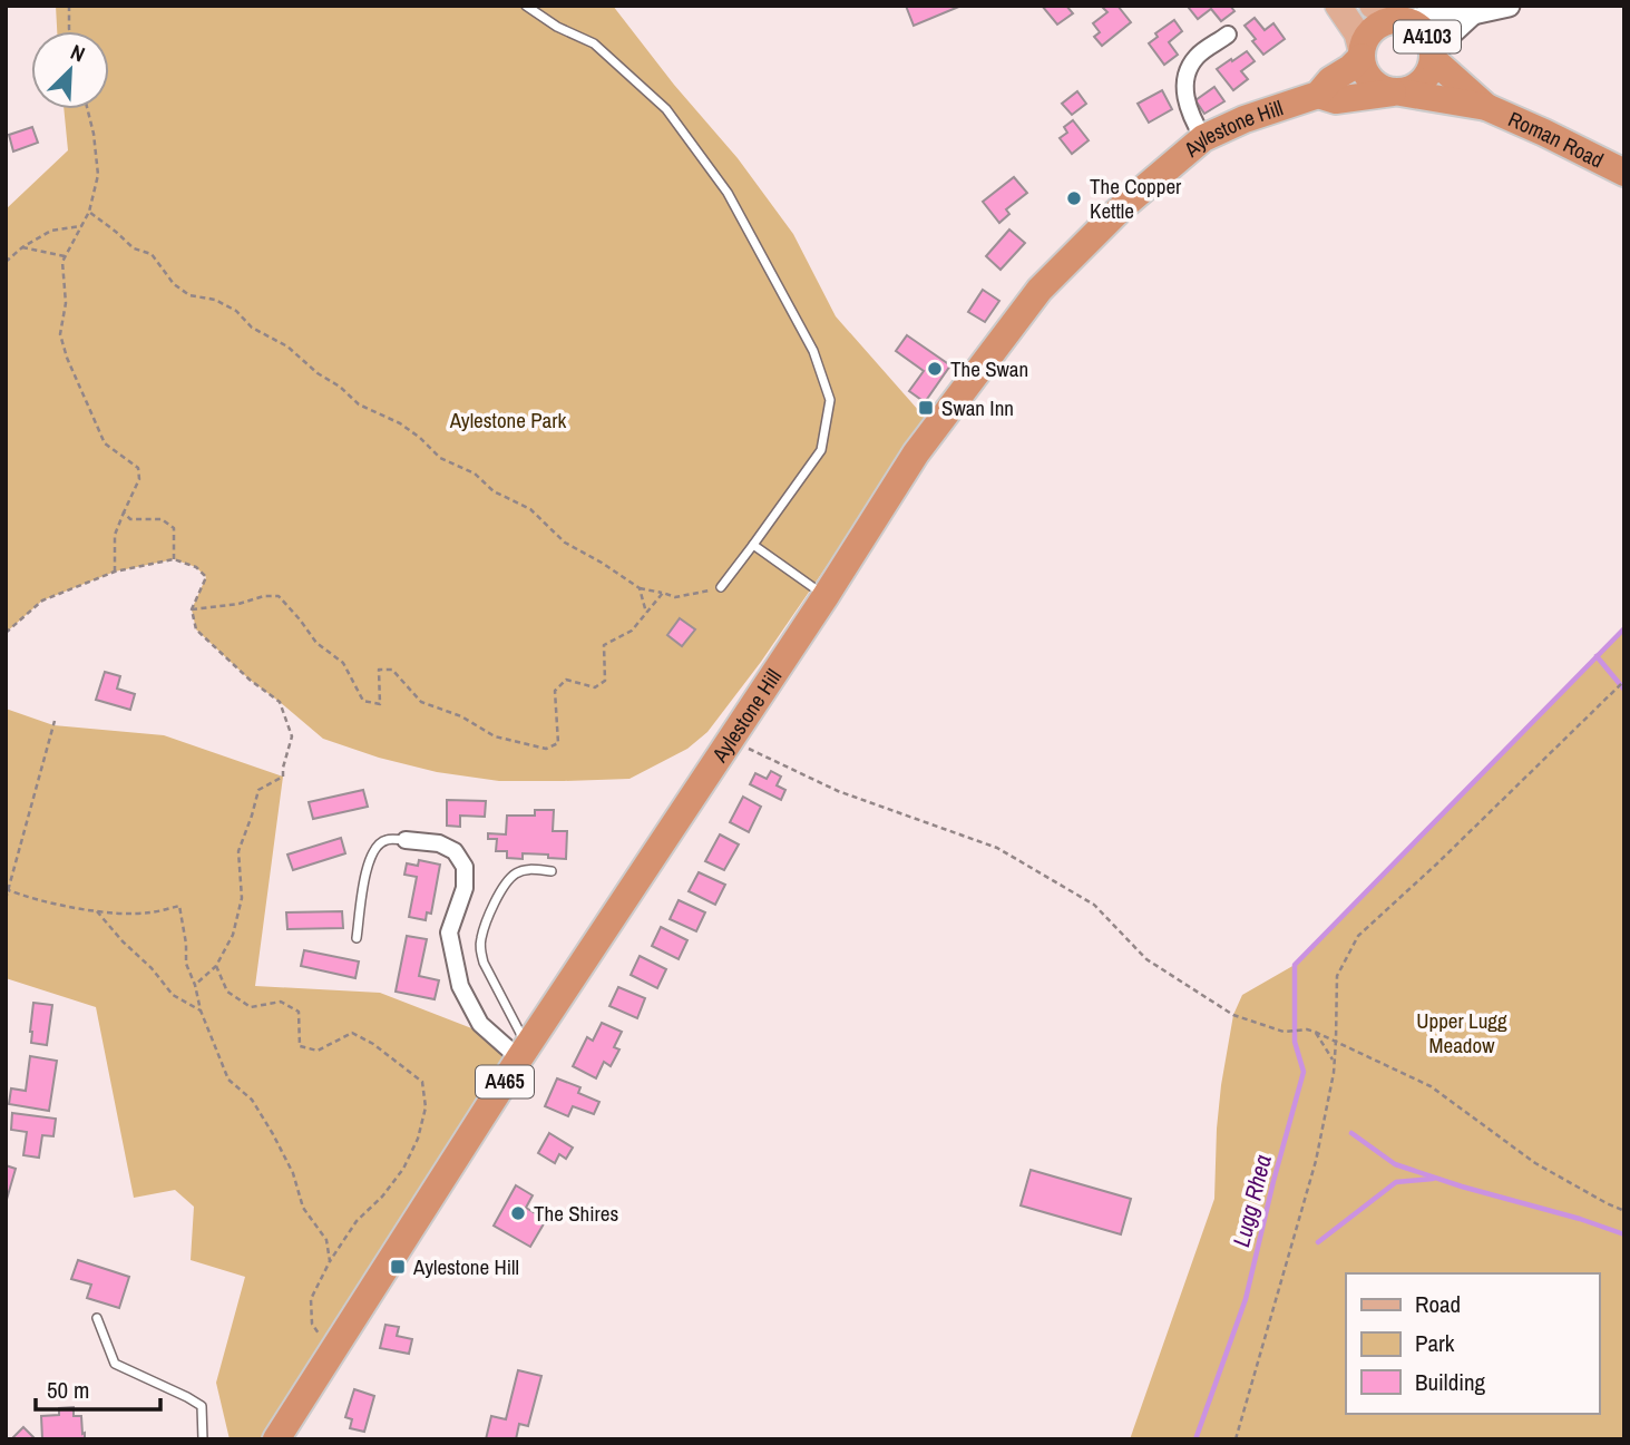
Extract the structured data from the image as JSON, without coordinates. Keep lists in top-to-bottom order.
{
  "streets": {
    "highway": [
      "A4103",
      "Aylestone Hill",
      "Roman Road",
      "A465"
    ]
  },
  "crossings": [
    ["A4103", "Aylestone Hill"],
    ["A4103", "Roman Road"],
    ["Aylestone Hill", "Roman Road"]
  ],
  "water": ["Lugg Rhea"],
  "parks": ["Aylestone Park", "Upper Lugg Meadow"],
  "places": {
    "other": ["The Copper Kettle", "The Swan", "The Shires"],
    "transit": ["Swan Inn", "Aylestone Hill"]
  },
  "legend": ["Road", "Park", "Building"],
  "scale_bar": "50 m",
  "north": "top right"
}
